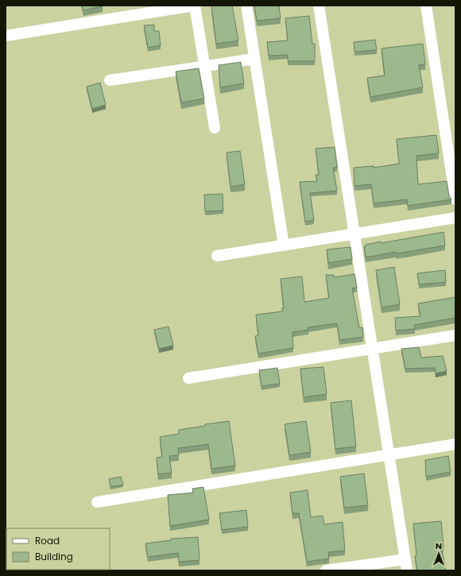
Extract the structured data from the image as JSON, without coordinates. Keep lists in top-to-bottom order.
{
  "legend": ["Road", "Building"],
  "north": "top"
}
